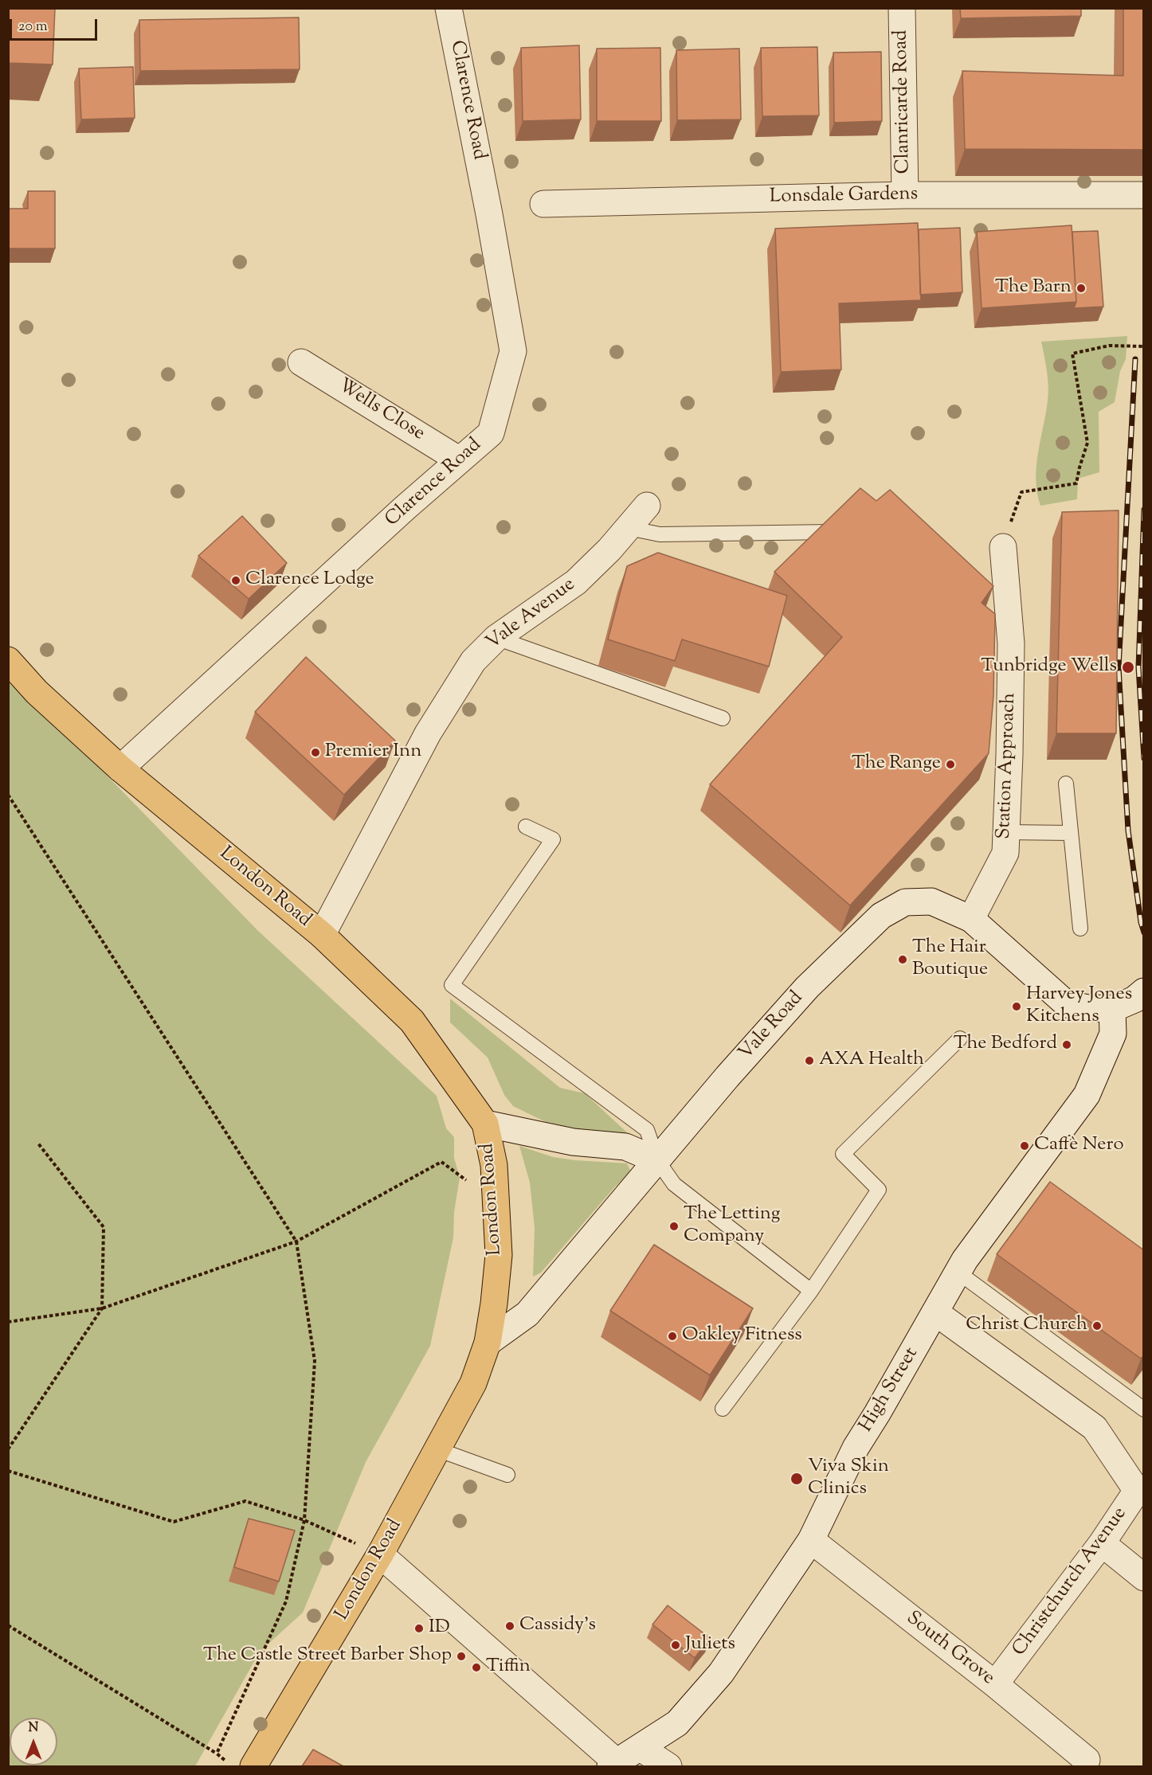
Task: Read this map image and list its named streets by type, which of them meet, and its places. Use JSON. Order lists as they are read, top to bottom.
{
  "streets": {
    "highway": ["London Road"],
    "street": [
      "Clarence Road",
      "Clanricarde Road",
      "Lonsdale Gardens",
      "Wells Close",
      "Vale Avenue",
      "Station Approach",
      "Vale Road",
      "High Street",
      "Christchurch Avenue",
      "South Grove"
    ]
  },
  "crossings": [
    ["Clarence Road", "Wells Close"],
    ["Clarence Road", "London Road"],
    ["Clanricarde Road", "Lonsdale Gardens"],
    ["Vale Avenue", "London Road"],
    ["Station Approach", "Vale Road"],
    ["London Road", "Vale Road"],
    ["Vale Road", "High Street"],
    ["High Street", "Christchurch Avenue"],
    ["High Street", "South Grove"],
    ["Christchurch Avenue", "South Grove"]
  ],
  "places": [
    "The Barn",
    "Clarence Lodge",
    "Tunbridge Wells",
    "Premier Inn",
    "The Range",
    "The Hair Boutique",
    "Harvey Jones Kitchens",
    "The Bedford",
    "AXA Health",
    "Caffè Nero",
    "The Letting Company",
    "Christ Church",
    "Oakley Fitness",
    "Viva Skin Clinics",
    "Cassidy's",
    "ID",
    "Juliets",
    "The Castle Street Barber Shop",
    "Tiffin"
  ],
  "scale_bar": "20 m",
  "north": "top"
}
